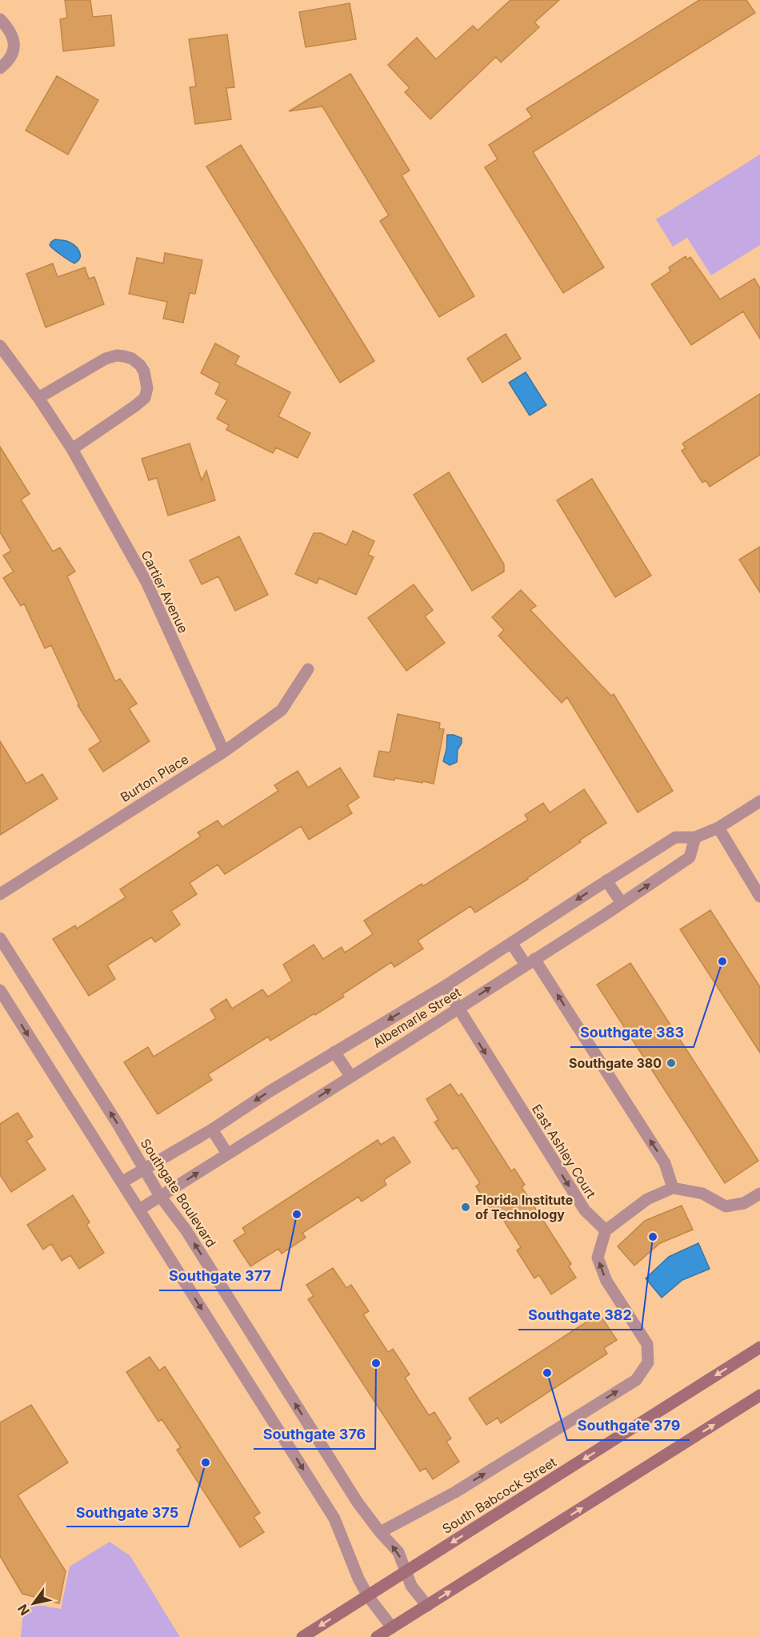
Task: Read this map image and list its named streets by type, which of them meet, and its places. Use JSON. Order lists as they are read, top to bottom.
{
  "streets": {
    "main road": ["South Babcock Street"],
    "street": [
      "Cartier Avenue",
      "Burton Place",
      "Albemarle Street",
      "East Ashley Court",
      "Southgate Boulevard"
    ]
  },
  "crossings": [
    ["Cartier Avenue", "Burton Place"],
    ["Albemarle Street", "East Ashley Court"],
    ["Albemarle Street", "Southgate Boulevard"],
    ["Southgate Boulevard", "South Babcock Street"]
  ],
  "places": [
    "Southgate 383",
    "Southgate 380",
    "Florida Institute of Technology",
    "Southgate 377",
    "Southgate 382",
    "Southgate 376",
    "Southgate 379",
    "Southgate 375"
  ],
  "north": "bottom left"
}
